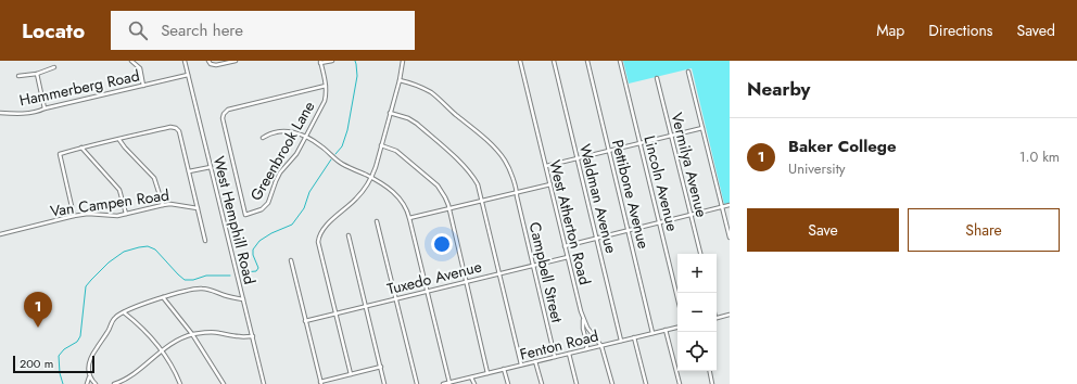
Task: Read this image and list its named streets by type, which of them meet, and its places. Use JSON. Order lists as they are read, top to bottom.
{
  "streets": {
    "street": [
      "Hammerberg Road",
      "Greenbrook Lane",
      "Vermilya Avenue",
      "Lincoln Avenue",
      "Pettibone Avenue",
      "Waldman Avenue",
      "Van Campen Road",
      "West Hemphill Road",
      "West Atherton Road",
      "Campbell Street",
      "Tuxedo Avenue",
      "Fenton Road"
    ]
  },
  "crossings": [
    ["Hammerberg Road", "West Hemphill Road"],
    ["Pettibone Avenue", "Fenton Road"],
    ["Waldman Avenue", "Fenton Road"],
    ["West Atherton Road", "Tuxedo Avenue"],
    ["West Atherton Road", "Fenton Road"],
    ["Campbell Street", "Tuxedo Avenue"],
    ["Campbell Street", "Fenton Road"]
  ],
  "scale_bar": "200 m",
  "page": {
    "header": "Locato",
    "search": "Search here",
    "nav": ["Map", "Directions", "Saved"],
    "heading": "Nearby",
    "list": [
      {
        "mark": "1",
        "name": "Baker College",
        "note": "University",
        "value": "1.0 km"
      }
    ],
    "buttons": ["Save", "Share"],
    "map_buttons": ["+", "−"],
    "pins": "1",
    "scale": "200 m"
  }
}
